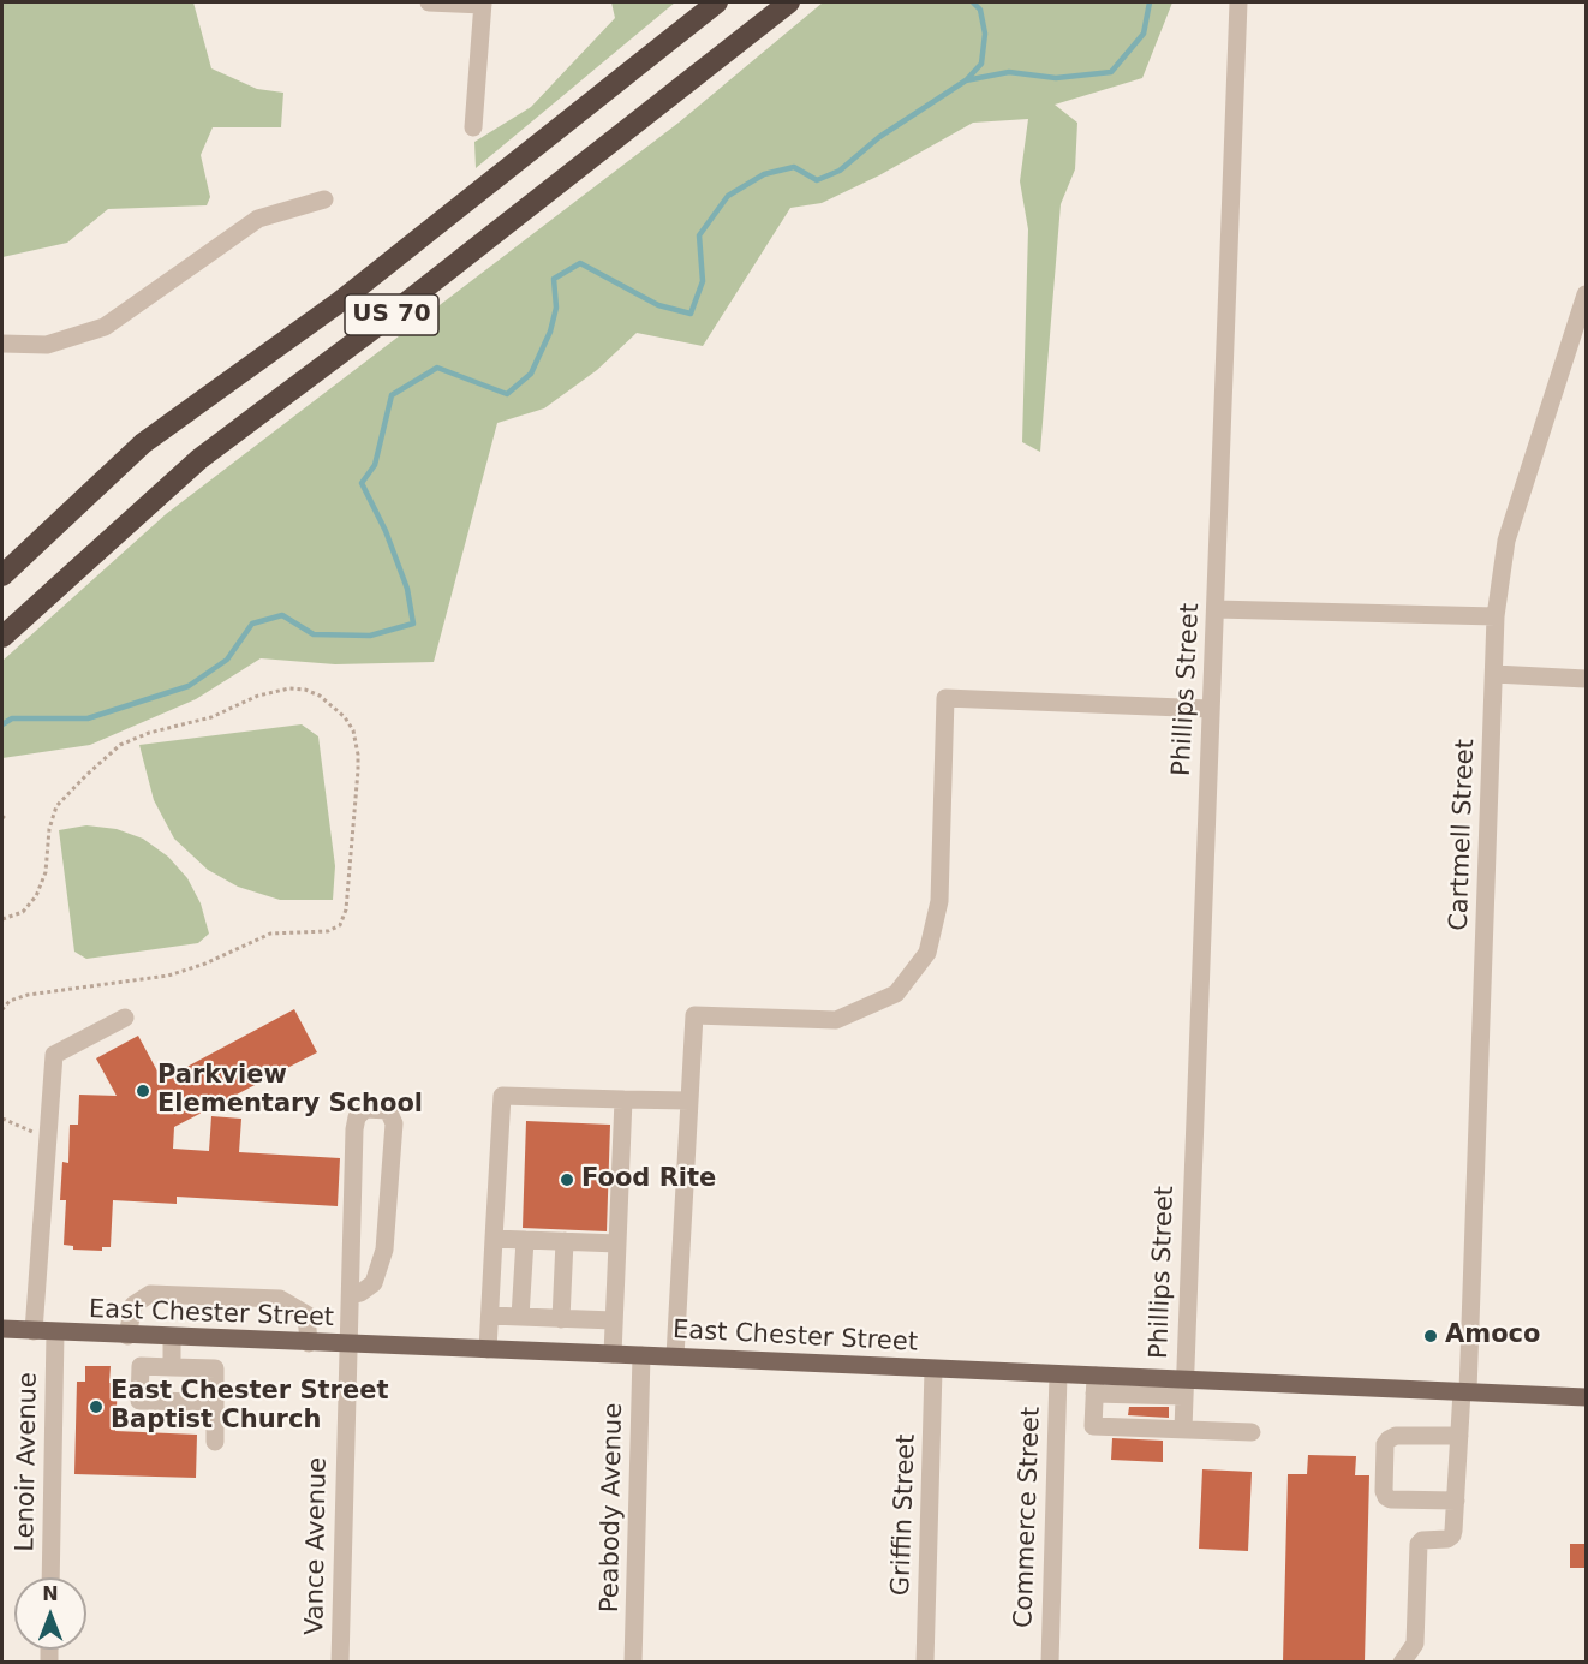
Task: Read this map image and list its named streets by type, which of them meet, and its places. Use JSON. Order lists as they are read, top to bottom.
{
  "streets": {
    "highway": ["US 70"],
    "main road": ["East Chester Street"],
    "street": [
      "Phillips Street",
      "Cartmell Street",
      "Lenoir Avenue",
      "Peabody Avenue",
      "Griffin Street",
      "Commerce Street",
      "Vance Avenue"
    ]
  },
  "crossings": [
    ["Phillips Street", "East Chester Street"],
    ["Cartmell Street", "East Chester Street"],
    ["East Chester Street", "Lenoir Avenue"],
    ["East Chester Street", "Peabody Avenue"],
    ["East Chester Street", "Griffin Street"],
    ["East Chester Street", "Commerce Street"],
    ["East Chester Street", "Vance Avenue"]
  ],
  "places": [
    "Parkview Elementary School",
    "Food Rite",
    "Amoco",
    "East Chester Street Baptist Church"
  ],
  "north": "top"
}
